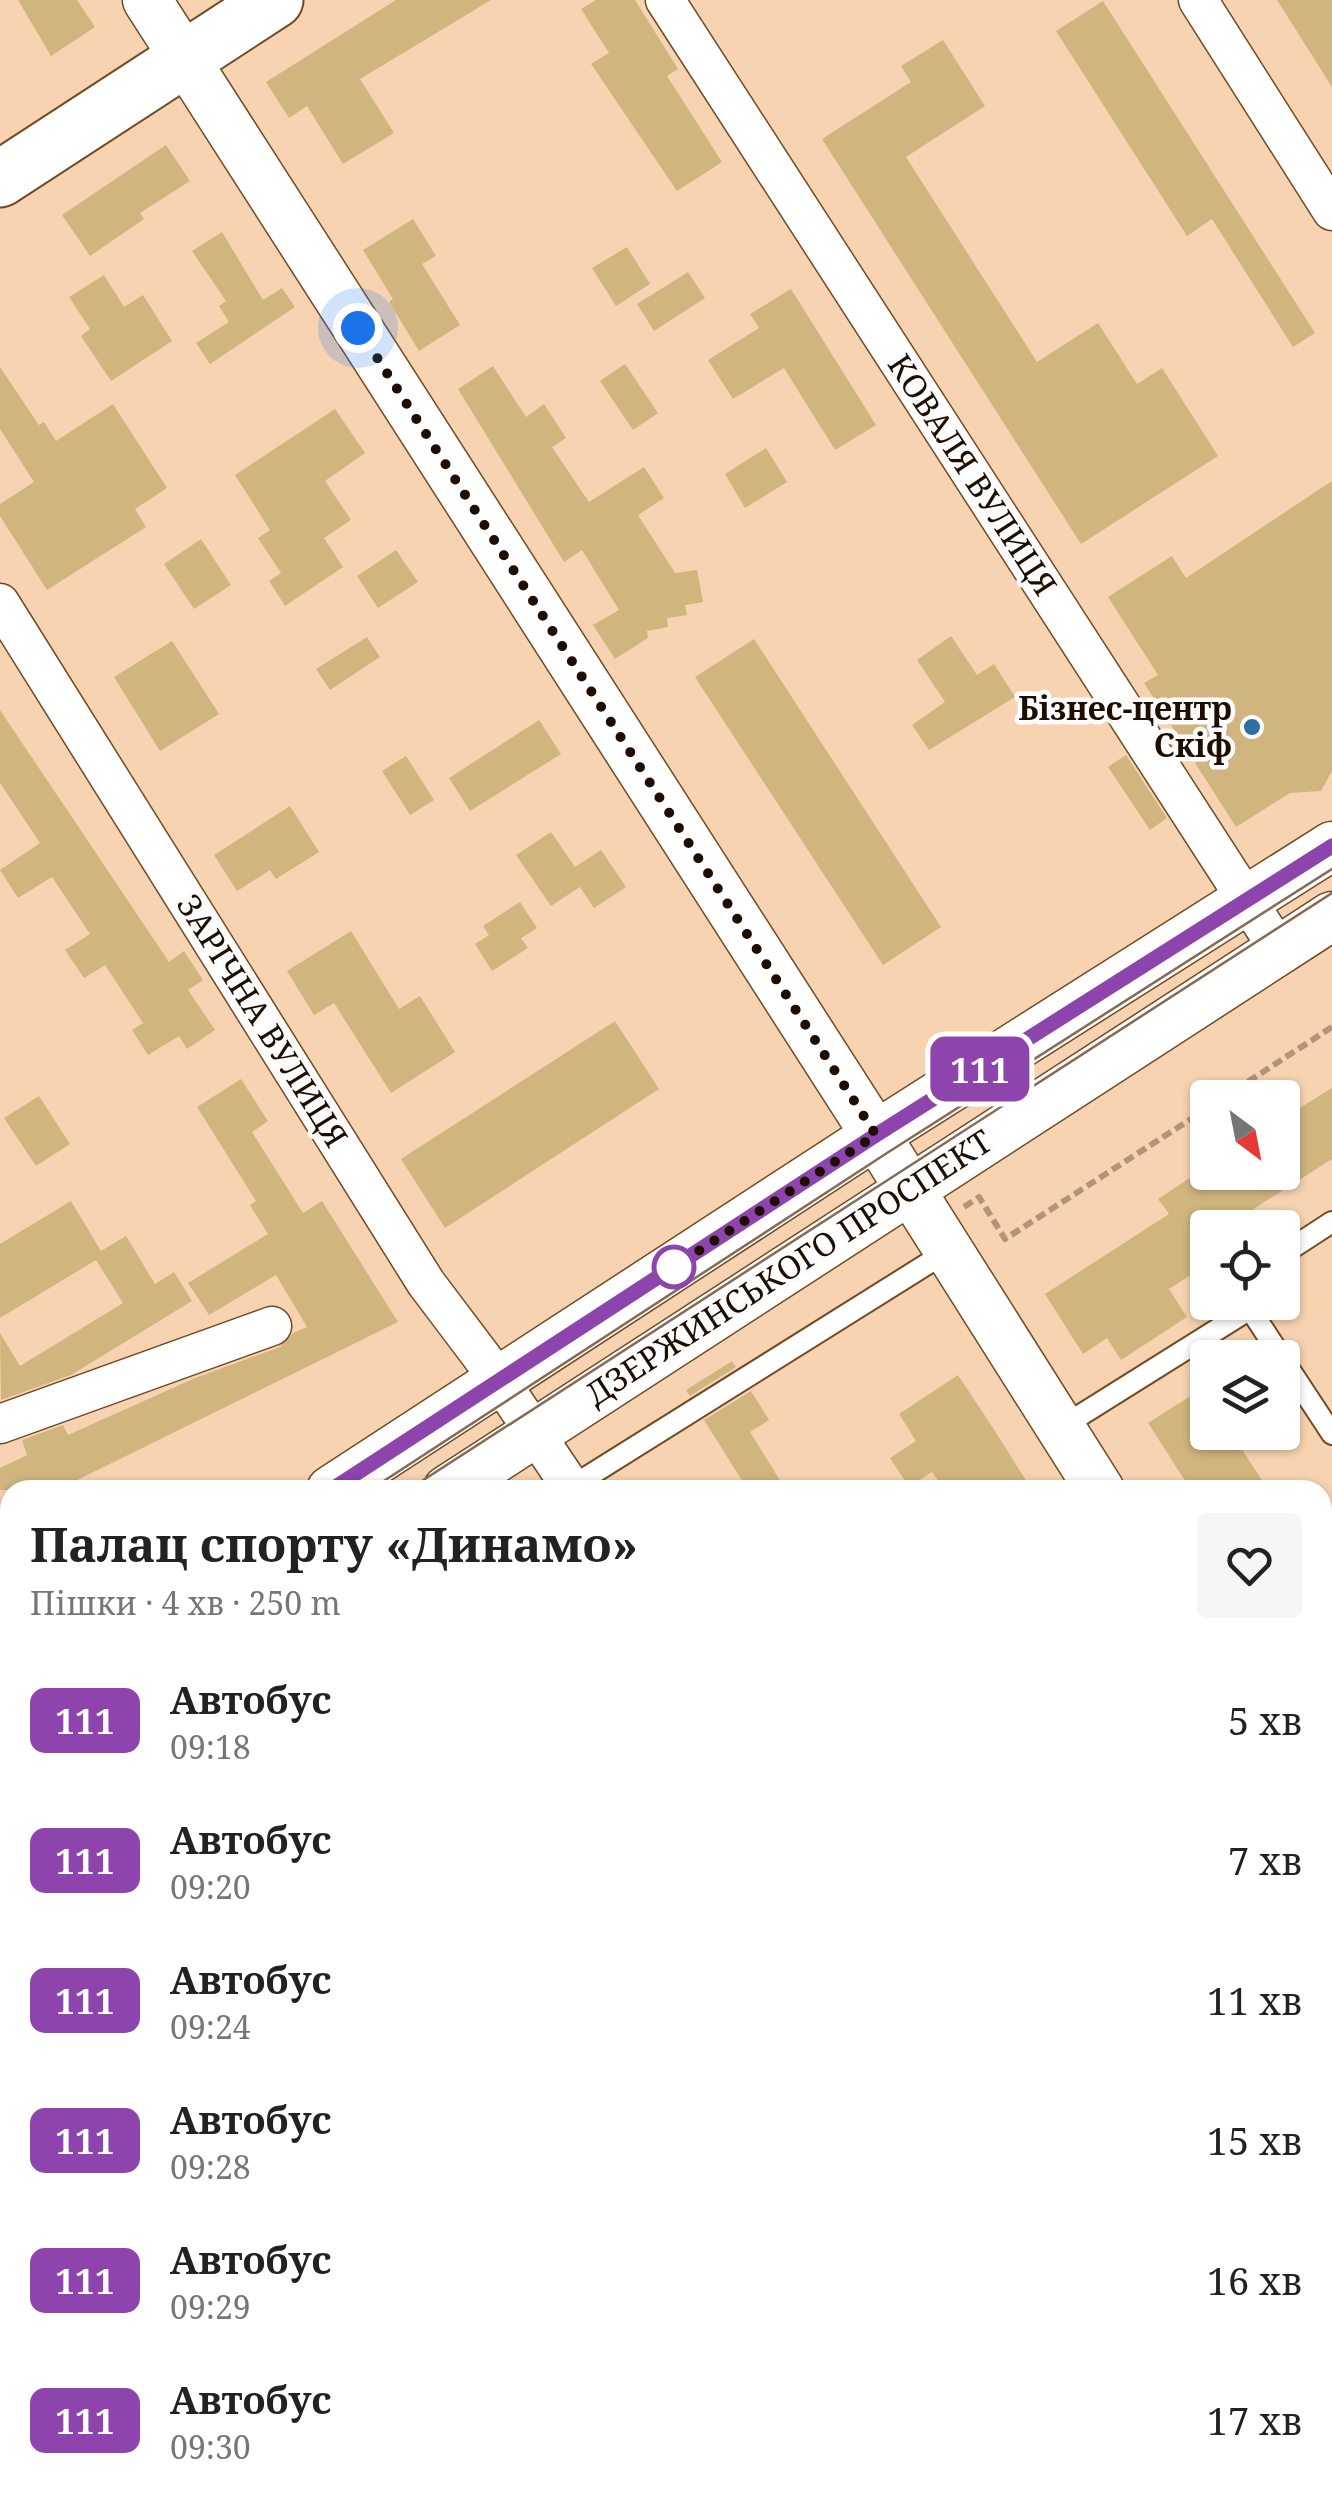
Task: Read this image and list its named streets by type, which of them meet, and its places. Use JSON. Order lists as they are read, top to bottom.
{
  "streets": {
    "street": ["КОВАЛЯ ВУЛИЦЯ", "ЗАРІЧНА ВУЛИЦЯ", "ДЗЕРЖИНСЬКОГО ПРОСПЕКТ"]
  },
  "crossings": [
    ["КОВАЛЯ ВУЛИЦЯ", "ДЗЕРЖИНСЬКОГО ПРОСПЕКТ"],
    ["ЗАРІЧНА ВУЛИЦЯ", "ДЗЕРЖИНСЬКОГО ПРОСПЕКТ"]
  ],
  "places": ["Бізнес-центр Скіф"],
  "lines": ["bus line 111"],
  "north": "bottom right",
  "page": {
    "on_map": "111",
    "heading": ["Палац спорту «Динамо»", "Пішки · 4 хв · 250 m"],
    "list": [
      {
        "mark": "111",
        "name": "Автобус",
        "note": "09:18",
        "value": "5 хв"
      },
      {
        "mark": "111",
        "name": "Автобус",
        "note": "09:20",
        "value": "7 хв"
      },
      {
        "mark": "111",
        "name": "Автобус",
        "note": "09:24",
        "value": "11 хв"
      },
      {
        "mark": "111",
        "name": "Автобус",
        "note": "09:28",
        "value": "15 хв"
      },
      {
        "mark": "111",
        "name": "Автобус",
        "note": "09:29",
        "value": "16 хв"
      },
      {
        "mark": "111",
        "name": "Автобус",
        "note": "09:30",
        "value": "17 хв"
      }
    ]
  }
}
